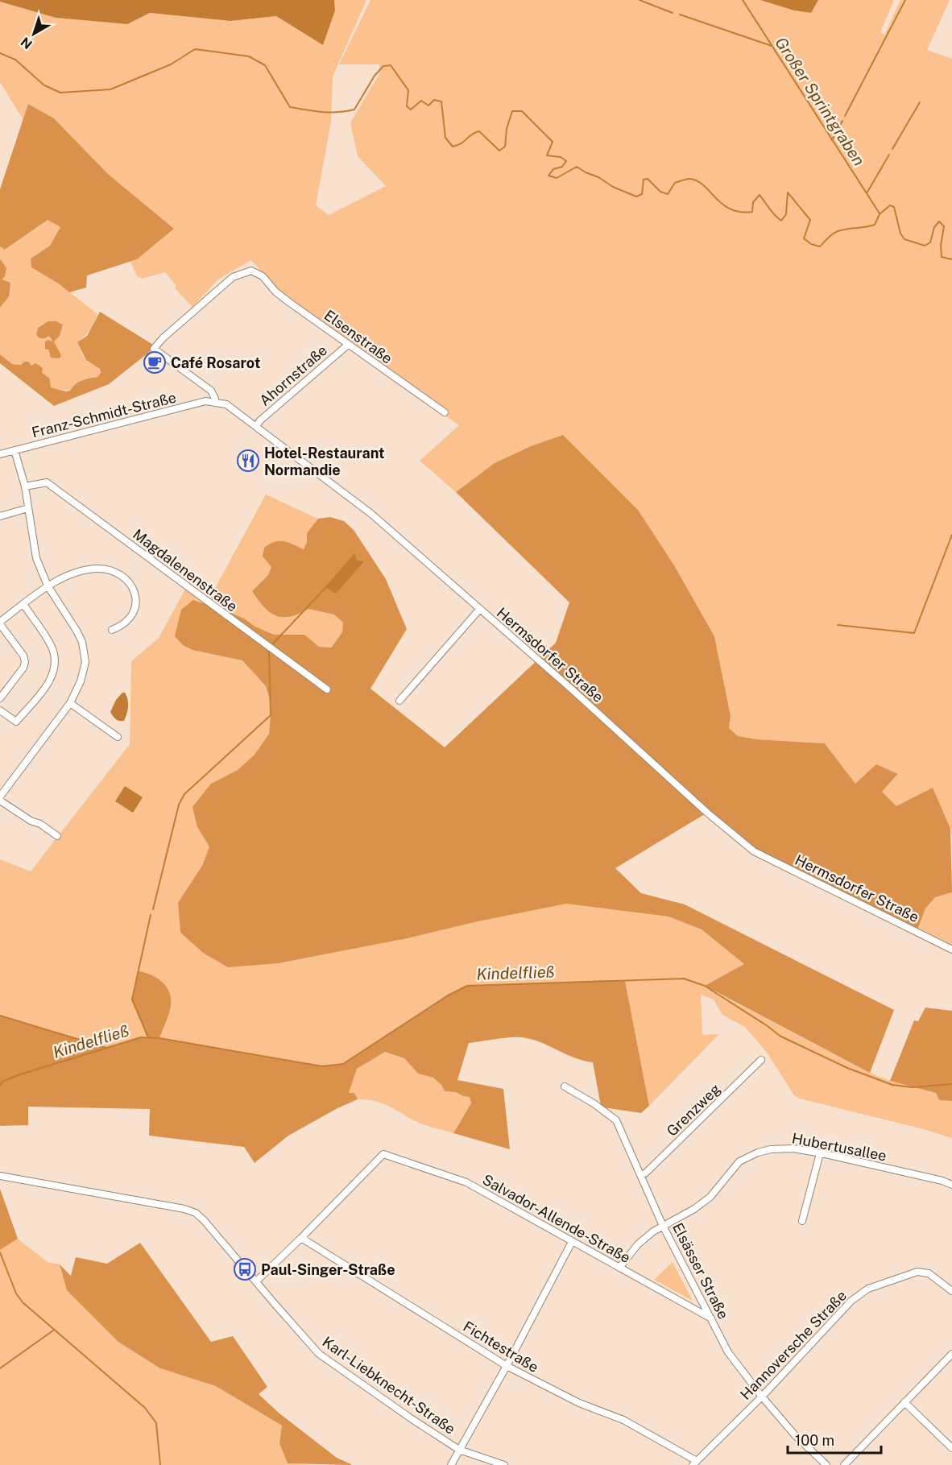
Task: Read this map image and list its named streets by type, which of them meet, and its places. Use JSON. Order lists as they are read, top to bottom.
{
  "streets": {
    "street": [
      "Elsenstraße",
      "Ahornstraße",
      "Franz-Schmidt-Straße",
      "Magdalenenstraße",
      "Hermsdorfer Straße",
      "Grenzweg",
      "Hubertusallee",
      "Salvador-Allende-Straße",
      "Elsässer Straße",
      "Hannoversche Straße",
      "Fichtestraße",
      "Karl-Liebknecht-Straße"
    ]
  },
  "crossings": [
    ["Elsenstraße", "Ahornstraße"],
    ["Elsenstraße", "Hermsdorfer Straße"],
    ["Ahornstraße", "Hermsdorfer Straße"],
    ["Franz-Schmidt-Straße", "Hermsdorfer Straße"],
    ["Grenzweg", "Elsässer Straße"],
    ["Hubertusallee", "Salvador-Allende-Straße"],
    ["Hubertusallee", "Elsässer Straße"],
    ["Salvador-Allende-Straße", "Elsässer Straße"],
    ["Salvador-Allende-Straße", "Fichtestraße"],
    ["Elsässer Straße", "Hannoversche Straße"],
    ["Hannoversche Straße", "Fichtestraße"]
  ],
  "water": ["Großer Sprintgraben", "Kindelfließ"],
  "places": {
    "cafe": ["Café Rosarot"],
    "restaurant": ["Hotel-Restaurant Normandie"],
    "bus stop": ["Paul-Singer-Straße"]
  },
  "scale_bar": "100 m",
  "north": "bottom left"
}
